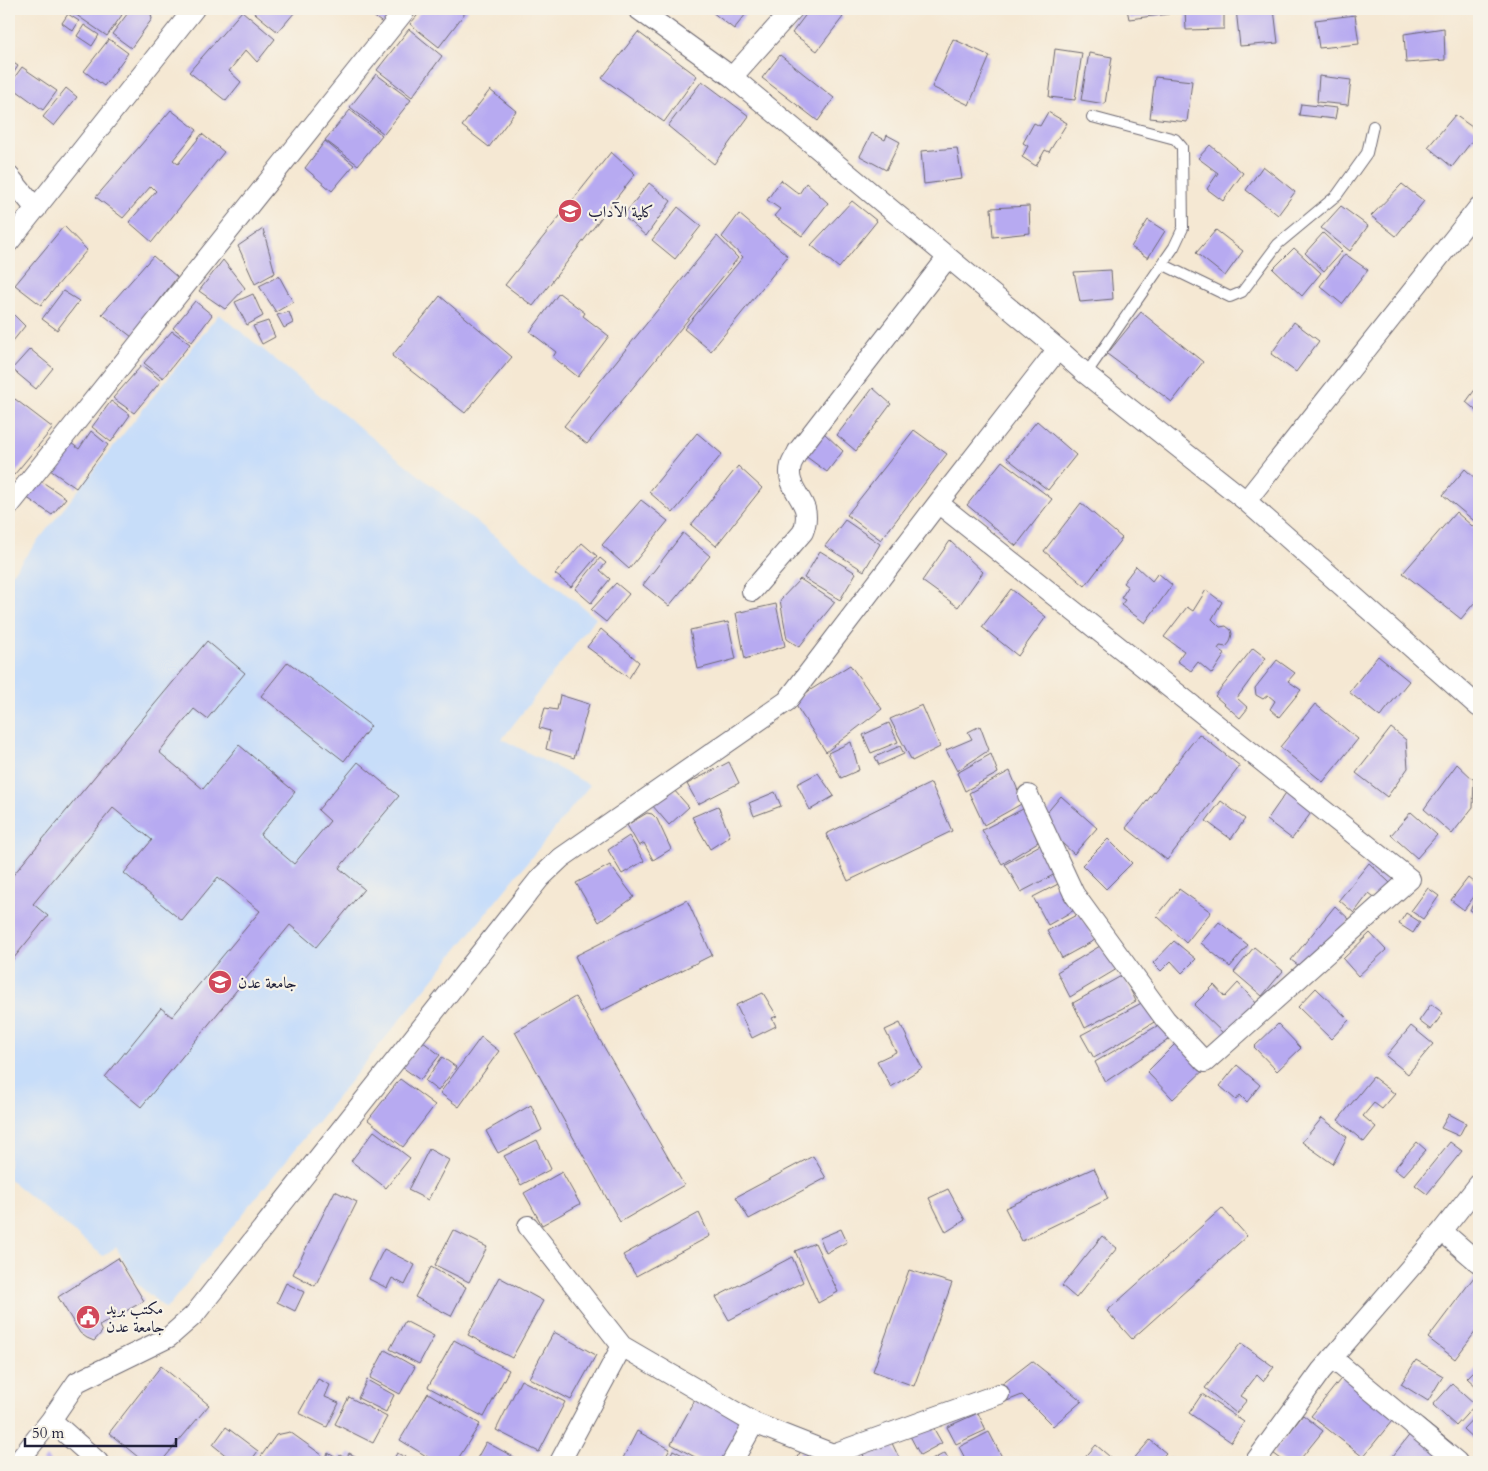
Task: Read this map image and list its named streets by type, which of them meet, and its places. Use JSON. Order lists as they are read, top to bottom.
{
  "places": {
    "school or university": ["كلية الآداب", "جامعة عدن"],
    "public building": ["مكتب بريد جامعة عدن"]
  },
  "scale_bar": "50 m"
}
